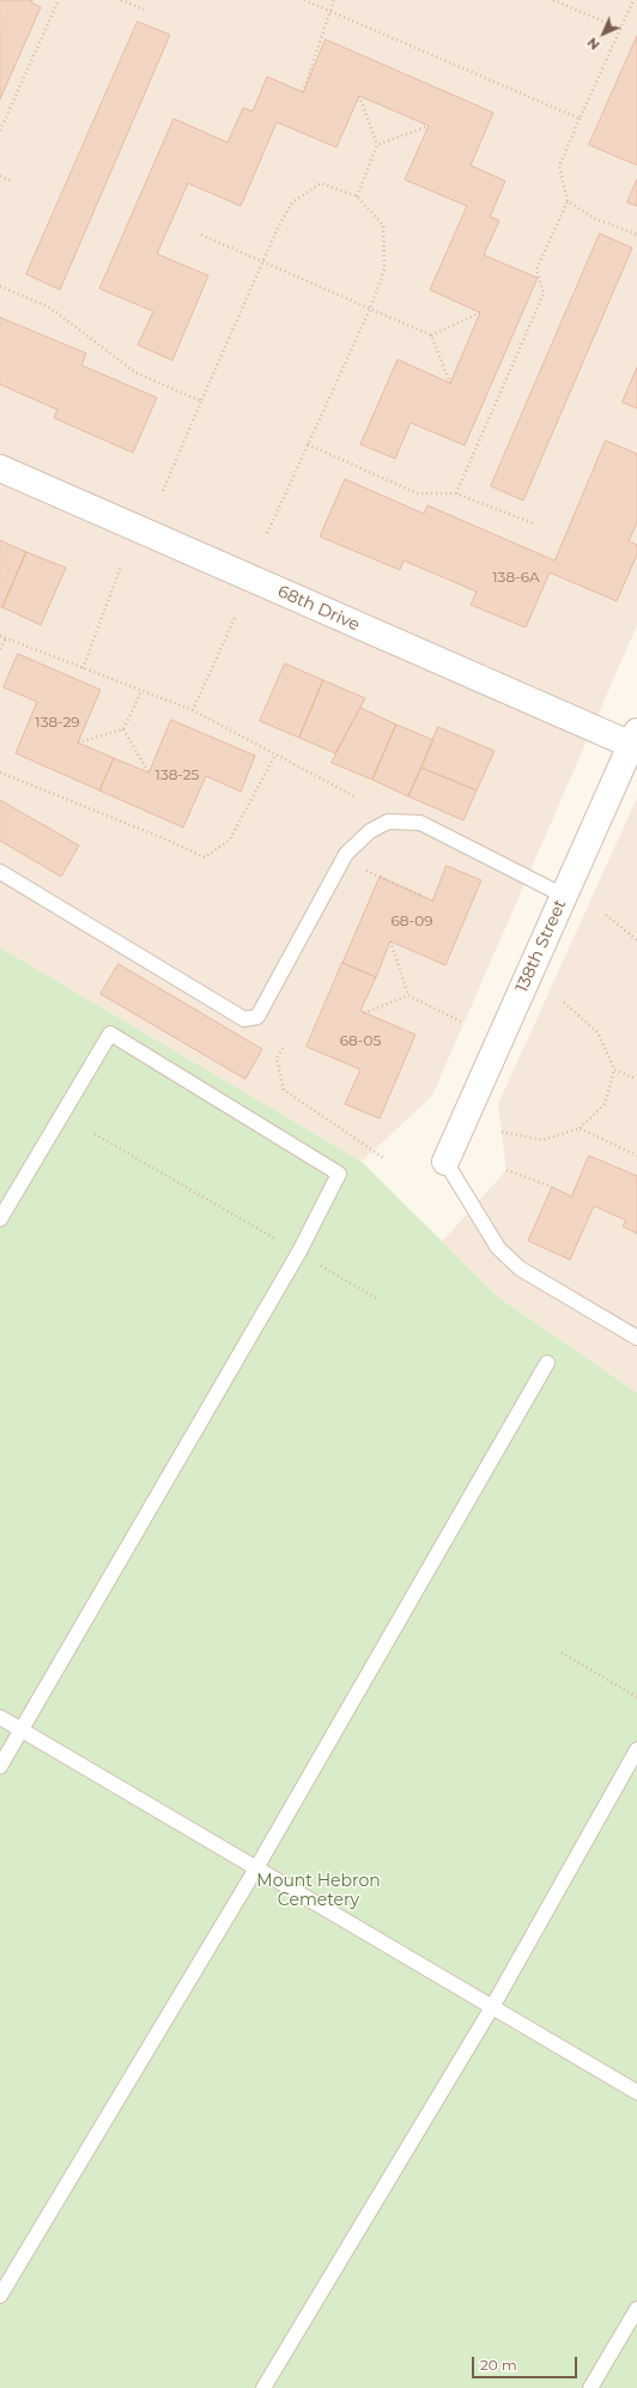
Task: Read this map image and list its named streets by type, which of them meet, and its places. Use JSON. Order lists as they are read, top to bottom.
{
  "streets": {
    "street": ["68th Drive", "138th Street"]
  },
  "crossings": [
    ["68th Drive", "138th Street"]
  ],
  "parks": ["Mount Hebron Cemetery"],
  "house_numbers": [
    "138-6A",
    "138-29",
    "138-25",
    "68-09",
    "68-05"
  ],
  "scale_bar": "20 m",
  "north": "bottom left"
}
